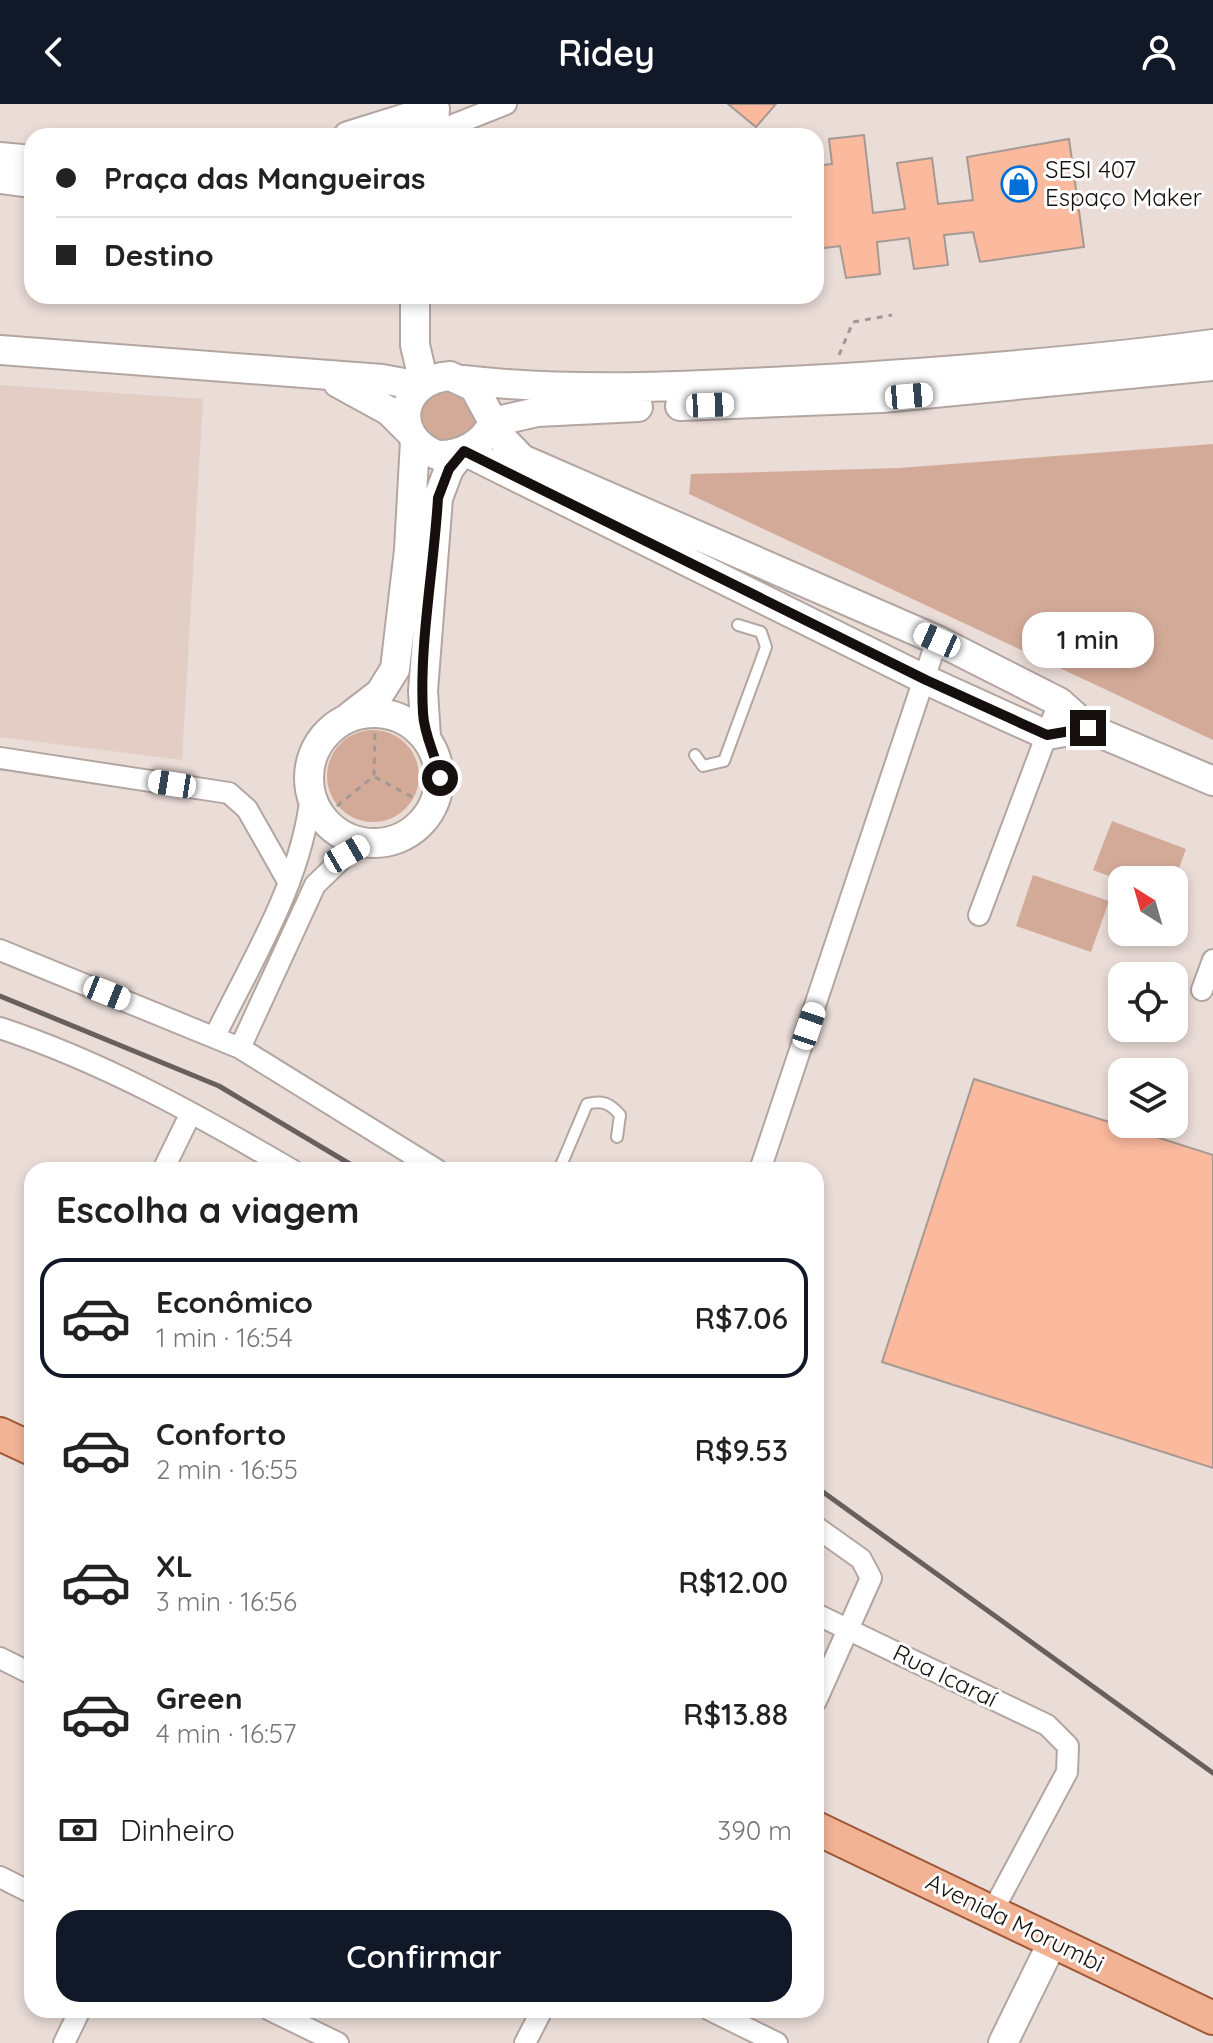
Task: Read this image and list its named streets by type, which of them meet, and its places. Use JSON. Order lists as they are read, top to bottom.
{
  "streets": {
    "main road": ["Avenida Morumbi"],
    "street": ["Rua Icaraí"]
  },
  "crossings": [
    ["Rua Icaraí", "Avenida Morumbi"]
  ],
  "places": {
    "shop": ["SESI 407 Espaço Maker"]
  },
  "north": "top left",
  "page": {
    "header": "Ridey",
    "banner": ["Praça das Mangueiras", "Destino"],
    "bubble": "1 min",
    "heading": "Escolha a viagem",
    "list": [
      {
        "name": "Econômico",
        "note": "1 min · 16:54",
        "value": "R$7.06"
      },
      {
        "name": "Conforto",
        "note": "2 min · 16:55",
        "value": "R$9.53"
      },
      {
        "name": "XL",
        "note": "3 min · 16:56",
        "value": "R$12.00"
      },
      {
        "name": "Green",
        "note": "4 min · 16:57",
        "value": "R$13.88"
      }
    ],
    "pay": ["Dinheiro", "390 m"],
    "buttons": "Confirmar"
  }
}
